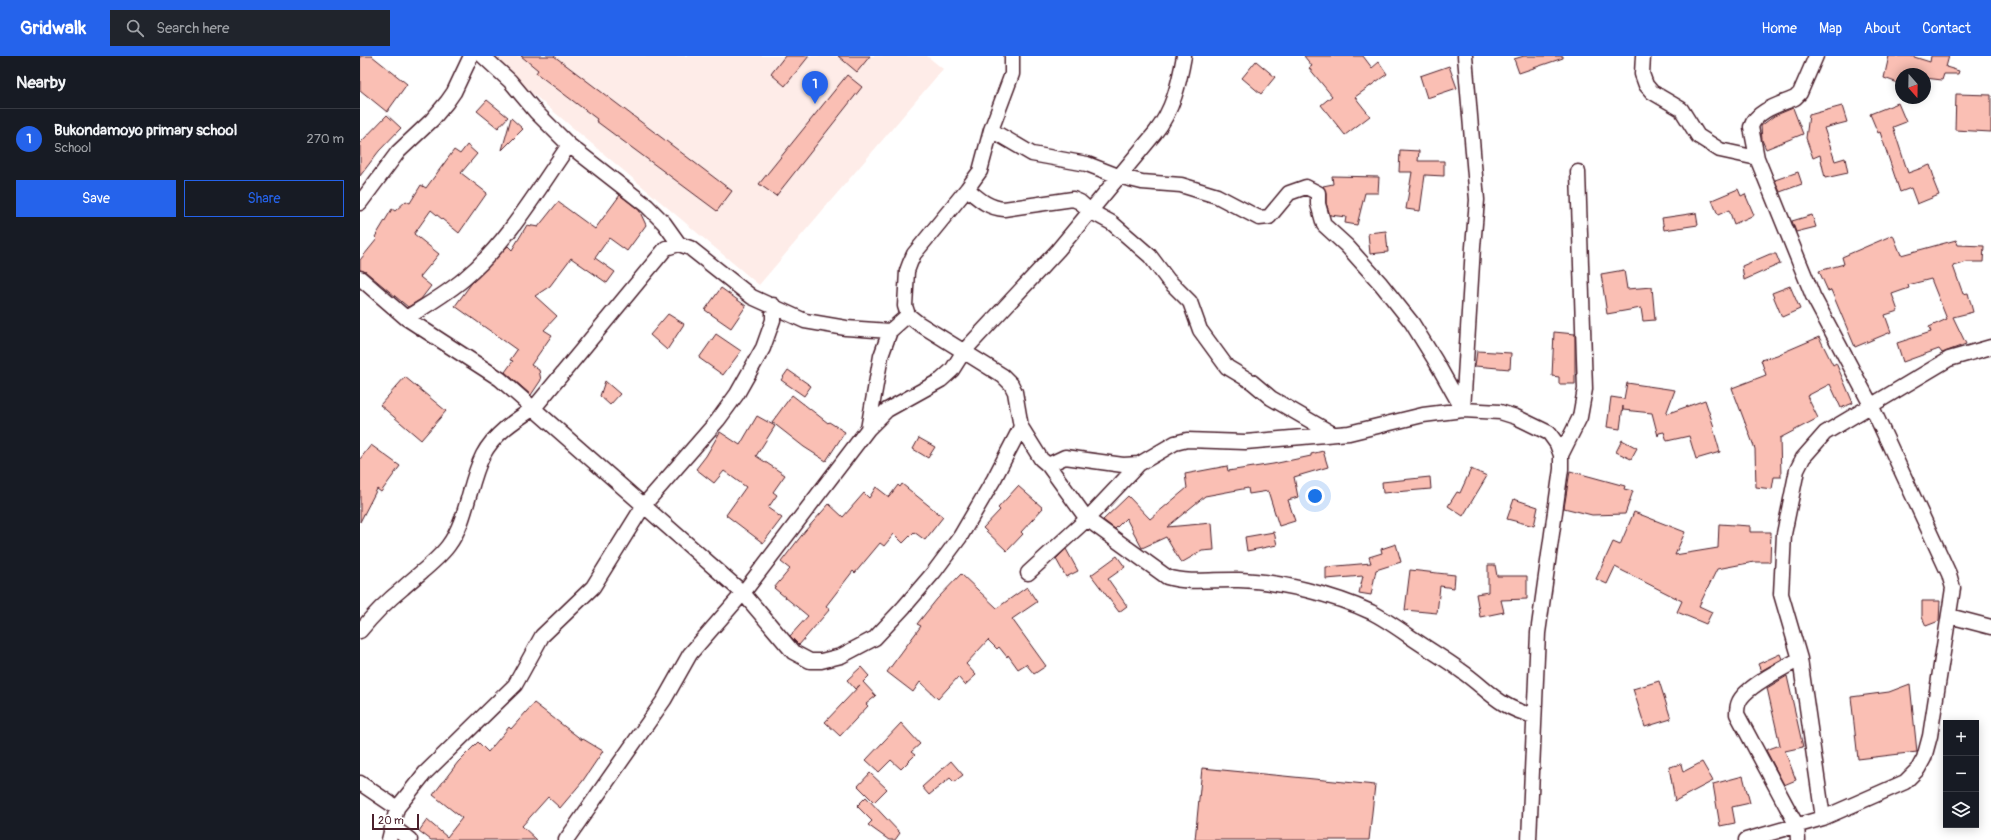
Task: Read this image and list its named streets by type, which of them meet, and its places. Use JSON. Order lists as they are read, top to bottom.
{
  "scale_bar": "20 m",
  "north": "bottom",
  "page": {
    "header": "Gridwalk",
    "search": "Search here",
    "nav": [
      "Home",
      "Map",
      "About",
      "Contact"
    ],
    "heading": "Nearby",
    "pins": "1",
    "list": [
      {
        "mark": "1",
        "name": "Bukondamoyo primary school",
        "note": "School",
        "value": "270 m"
      }
    ],
    "buttons": ["Save", "Share"],
    "map_buttons": ["+", "−"],
    "scale": "20 m"
  }
}
